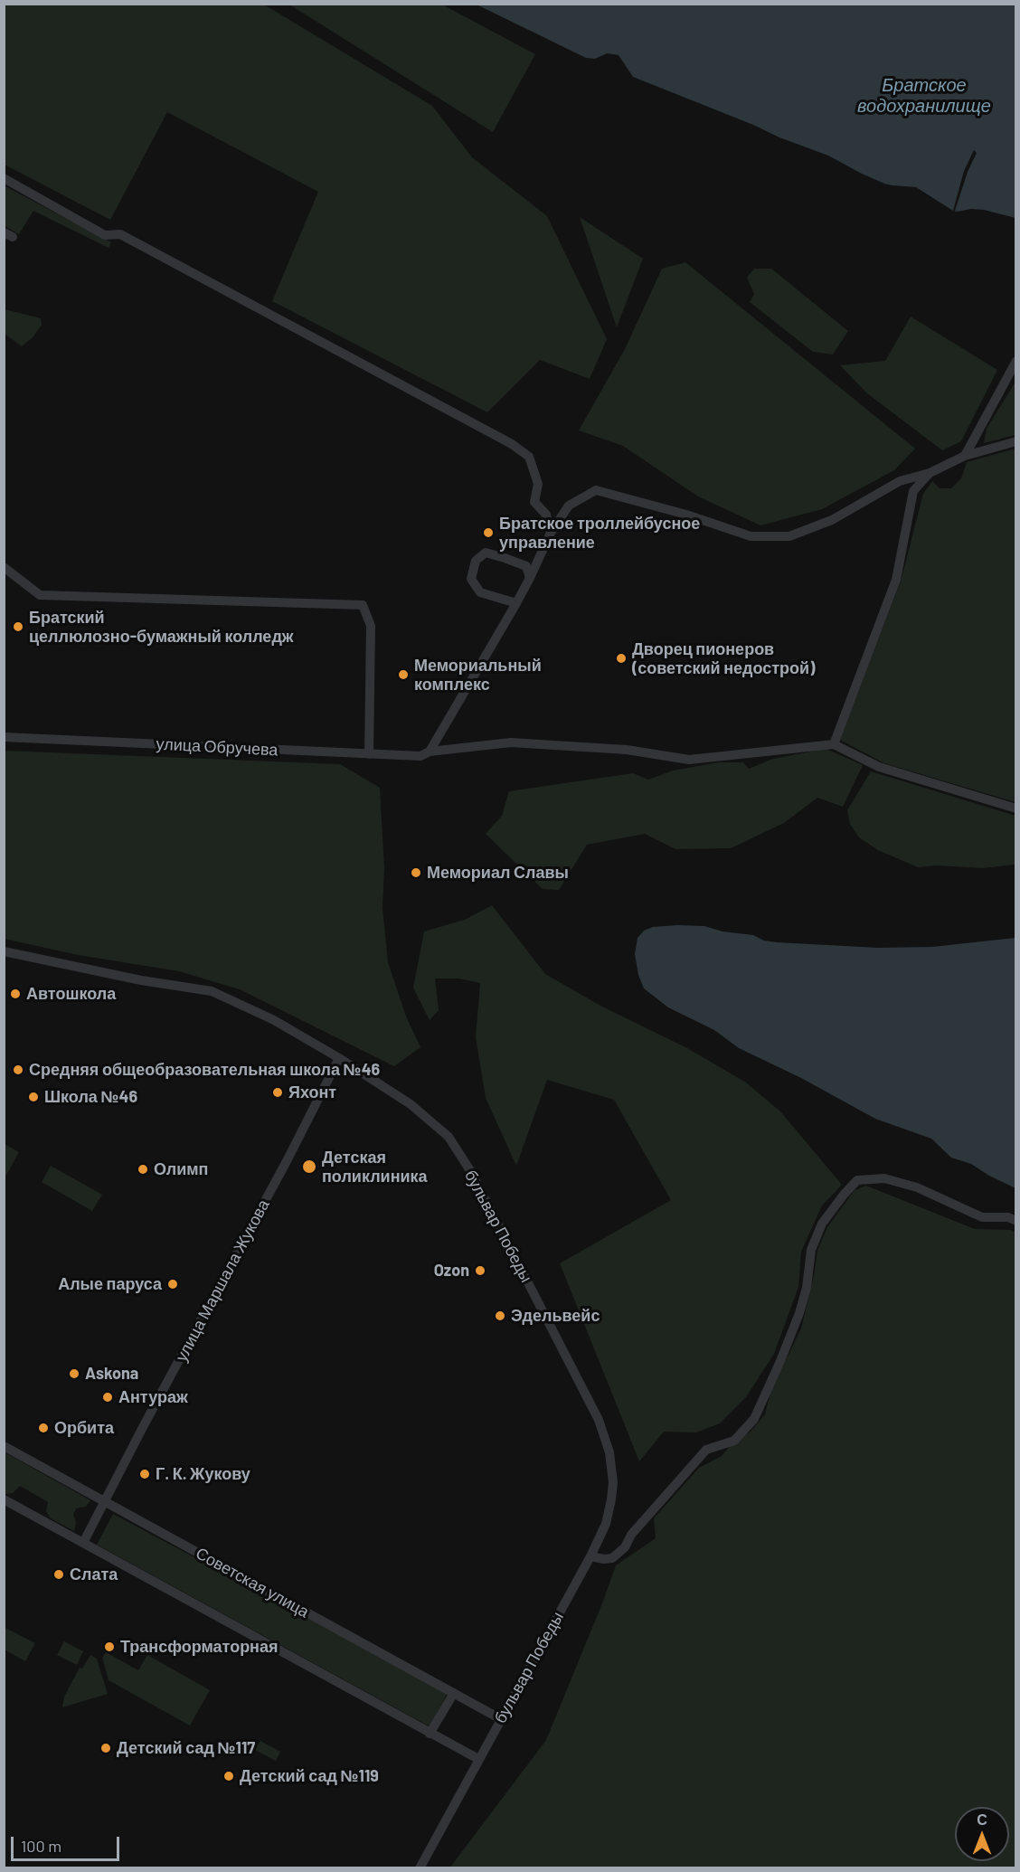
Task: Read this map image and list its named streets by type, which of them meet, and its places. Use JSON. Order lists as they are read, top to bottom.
{
  "streets": {
    "street": [
      "улица Обручева",
      "бульвар Победы",
      "улица Маршала Жукова",
      "Советская улица"
    ]
  },
  "crossings": [
    ["бульвар Победы", "улица Маршала Жукова"],
    ["бульвар Победы", "Советская улица"],
    ["улица Маршала Жукова", "Советская улица"]
  ],
  "water": ["Братское водохранилище"],
  "places": [
    "Братское троллейбусное управление",
    "Братский целлюлозно-бумажный колледж",
    "Дворец пионеров (советский недострой)",
    "Мемориальный комплекс",
    "Мемориал Славы",
    "Автошкола",
    "Средняя общеобразовательная школа №46",
    "Яхонт",
    "Школа №46",
    "Детская поликлиника",
    "Олимп",
    "Ozon",
    "Алые паруса",
    "Эдельвейс",
    "Askona",
    "Антураж",
    "Орбита",
    "Г. К. Жукову",
    "Слата",
    "Трансформаторная",
    "Детский сад №117",
    "Детский сад №119"
  ],
  "scale_bar": "100 m",
  "north": "top"
}
